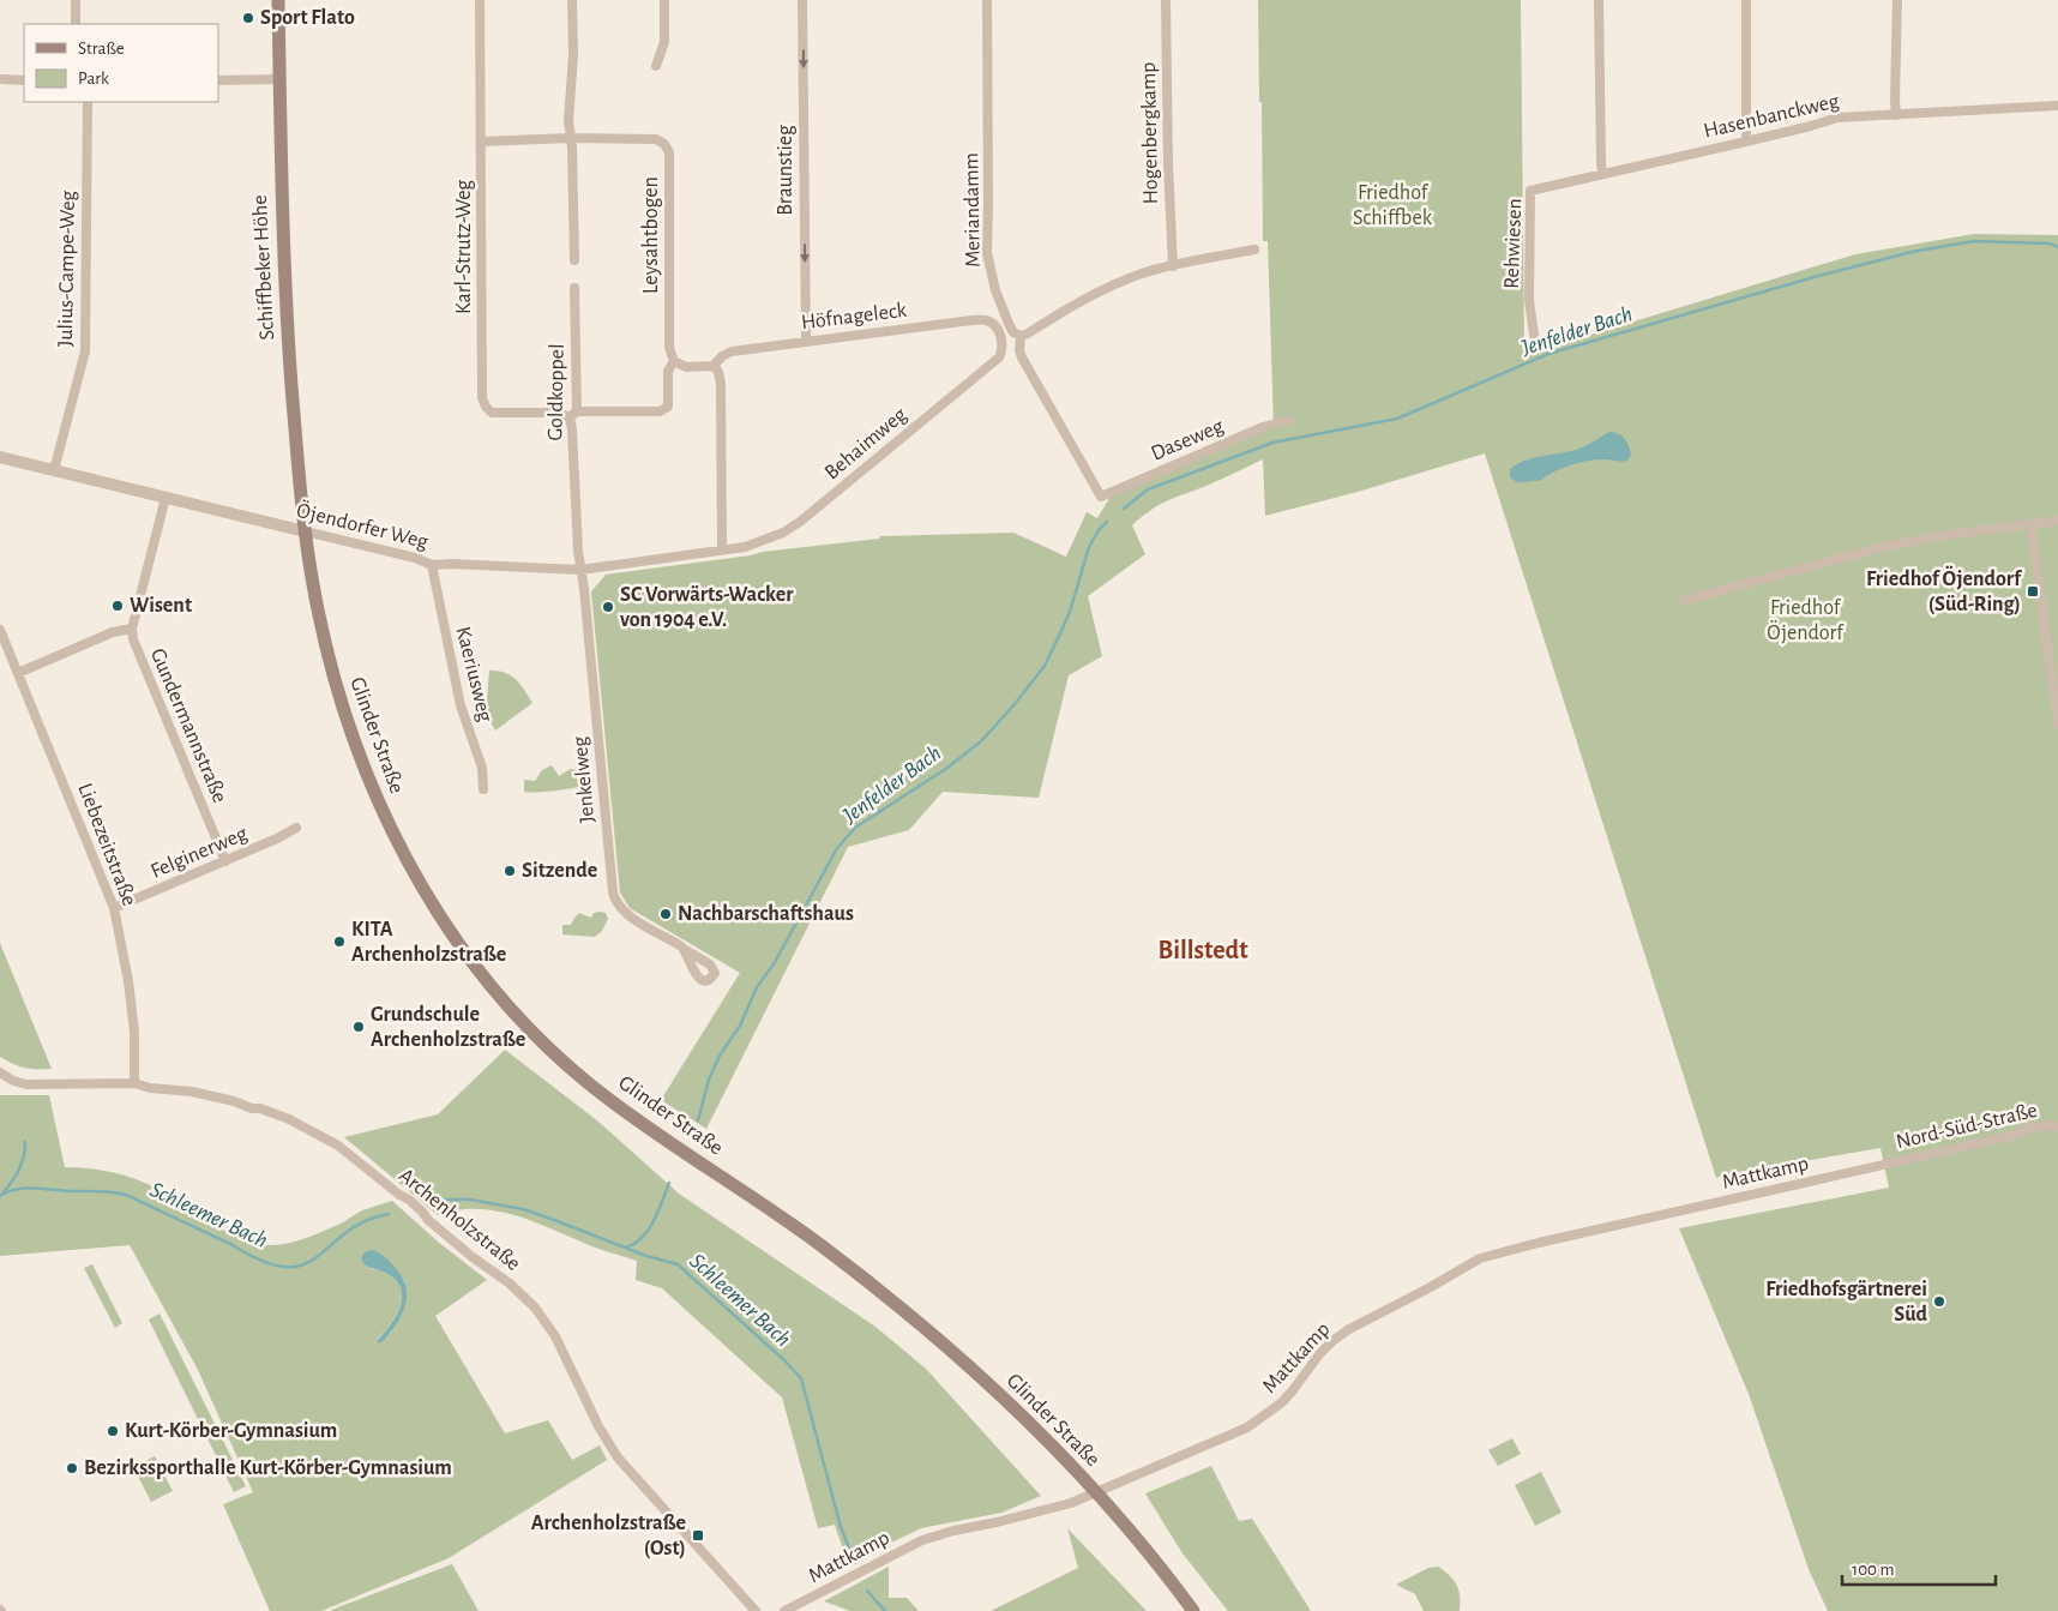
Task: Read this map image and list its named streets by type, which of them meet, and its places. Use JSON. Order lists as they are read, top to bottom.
{
  "streets": {
    "main road": ["Schiffbeker Höhe", "Glinder Straße"],
    "street": [
      "Hasenbanckweg",
      "Hogenbergkamp",
      "Braunstieg",
      "Meriandamm",
      "Leysahtbogen",
      "Rehwiesen",
      "Karl-Strutz-Weg",
      "Julius-Campe-Weg",
      "Höfnageleck",
      "Goldkoppel",
      "Daseweg",
      "Behaimweg",
      "Öjendorfer Weg",
      "Kaeriusweg",
      "Gundermannstraße",
      "Jenkelweg",
      "Liebezeitstraße",
      "Felginerweg",
      "Nord-Süd-Straße",
      "Mattkamp",
      "Archenholzstraße"
    ]
  },
  "crossings": [
    ["Hasenbanckweg", "Rehwiesen"],
    ["Braunstieg", "Höfnageleck"],
    ["Meriandamm", "Daseweg"],
    ["Leysahtbogen", "Karl-Strutz-Weg"],
    ["Leysahtbogen", "Goldkoppel"],
    ["Karl-Strutz-Weg", "Goldkoppel"],
    ["Schiffbeker Höhe", "Öjendorfer Weg"],
    ["Schiffbeker Höhe", "Glinder Straße"],
    ["Julius-Campe-Weg", "Öjendorfer Weg"],
    ["Höfnageleck", "Behaimweg"],
    ["Goldkoppel", "Öjendorfer Weg"],
    ["Goldkoppel", "Jenkelweg"],
    ["Behaimweg", "Öjendorfer Weg"],
    ["Öjendorfer Weg", "Kaeriusweg"],
    ["Öjendorfer Weg", "Gundermannstraße"],
    ["Öjendorfer Weg", "Glinder Straße"],
    ["Öjendorfer Weg", "Jenkelweg"],
    ["Gundermannstraße", "Felginerweg"],
    ["Glinder Straße", "Mattkamp"],
    ["Liebezeitstraße", "Felginerweg"],
    ["Liebezeitstraße", "Archenholzstraße"],
    ["Nord-Süd-Straße", "Mattkamp"]
  ],
  "one_way": ["Braunstieg"],
  "districts": ["Billstedt"],
  "water": ["Jenfelder Bach", "Schleemer Bach"],
  "parks": ["Friedhof Schiffbek", "Friedhof Öjendorf"],
  "places": {
    "other": [
      "Sport Flato",
      "Wisent",
      "SC Vorwärts-Wacker von 1904 e.V.",
      "Sitzende",
      "Nachbarschaftshaus",
      "KITA Archenholzstraße",
      "Grundschule Archenholzstraße",
      "Friedhofsgärtnerei Süd",
      "Kurt-Körber-Gymnasium",
      "Bezirkssporthalle Kurt-Körber-Gymnasium"
    ],
    "transit": ["Friedhof Öjendorf (Süd-Ring)", "Archenholzstraße (Ost)"]
  },
  "legend": ["Straße", "Park"],
  "scale_bar": "100 m"
}
